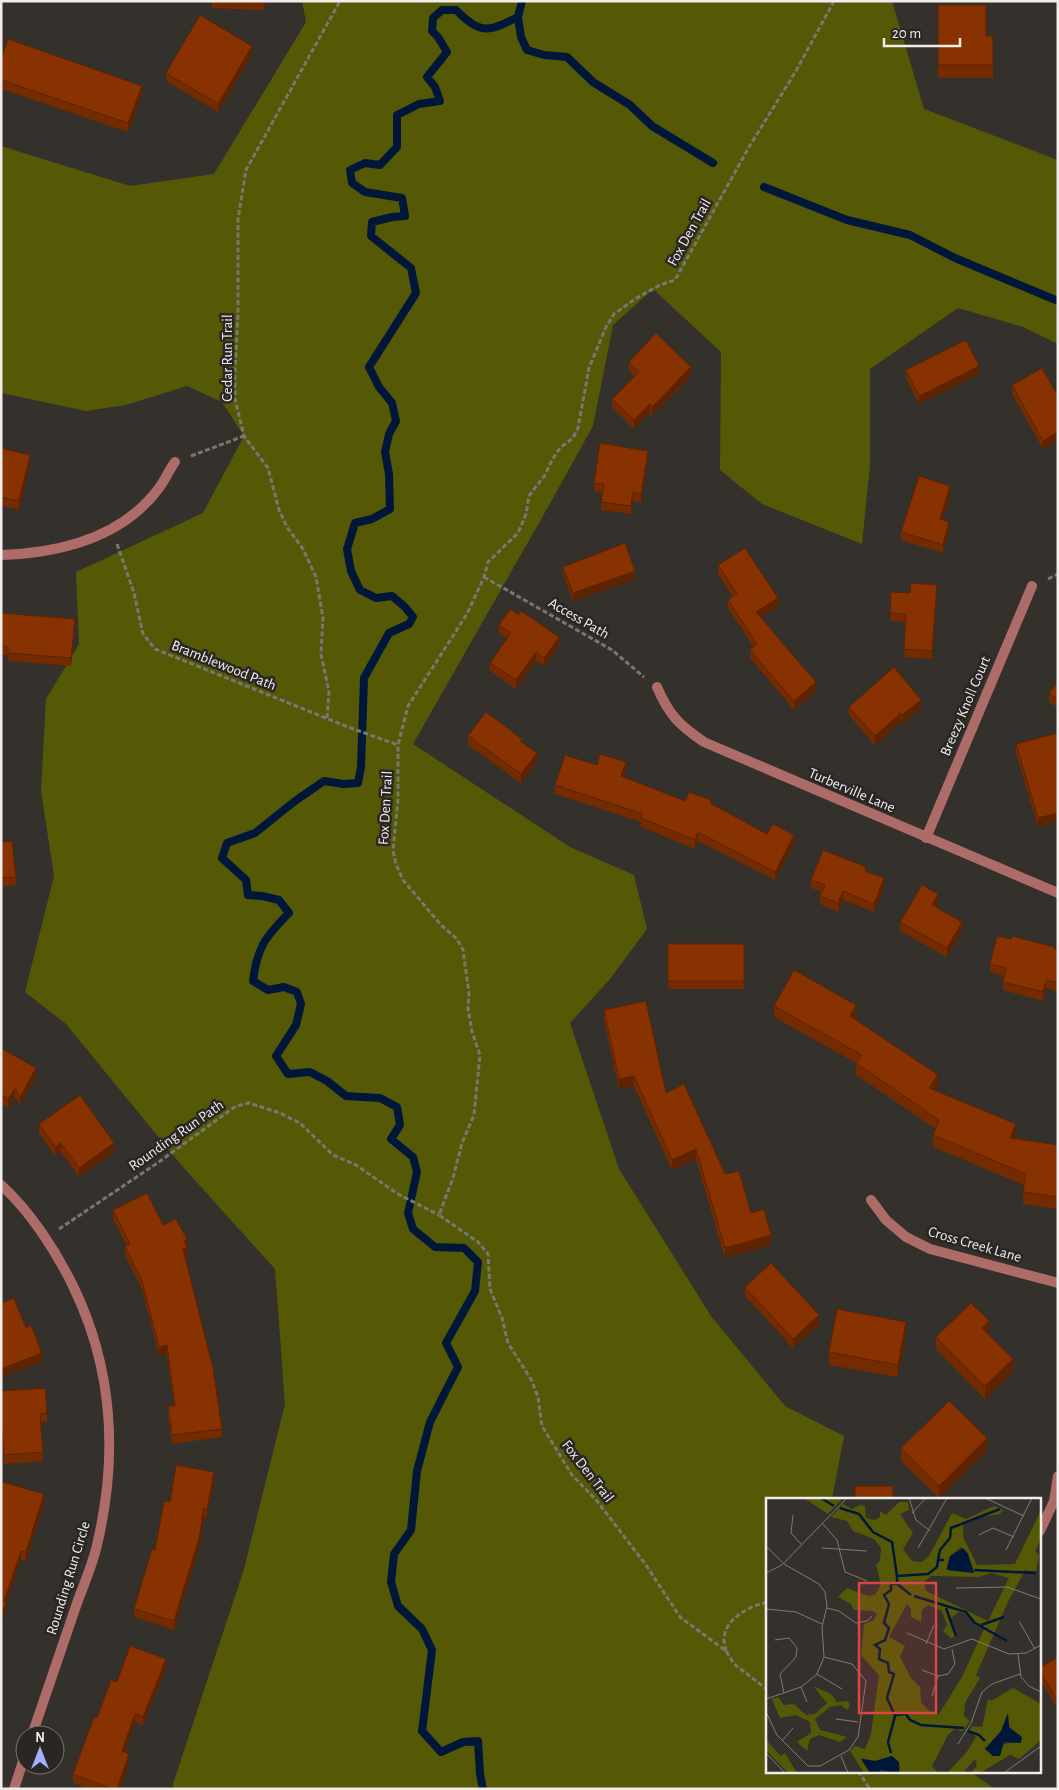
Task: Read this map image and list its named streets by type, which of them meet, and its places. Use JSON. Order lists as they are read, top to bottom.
{
  "streets": {
    "street": [
      "Breezy Knoll Court",
      "Turberville Lane",
      "Cross Creek Lane",
      "Rounding Run Circle"
    ],
    "path": [
      "Fox Den Trail",
      "Cedar Run Trail",
      "Access Path",
      "Bramblewood Path",
      "Rounding Run Path"
    ]
  },
  "crossings": [
    ["Fox Den Trail", "Access Path"],
    ["Fox Den Trail", "Bramblewood Path"],
    ["Fox Den Trail", "Rounding Run Path"],
    ["Cedar Run Trail", "Bramblewood Path"],
    ["Access Path", "Turberville Lane"],
    ["Breezy Knoll Court", "Turberville Lane"],
    ["Rounding Run Path", "Rounding Run Circle"]
  ],
  "scale_bar": "20 m",
  "north": "top"
}
